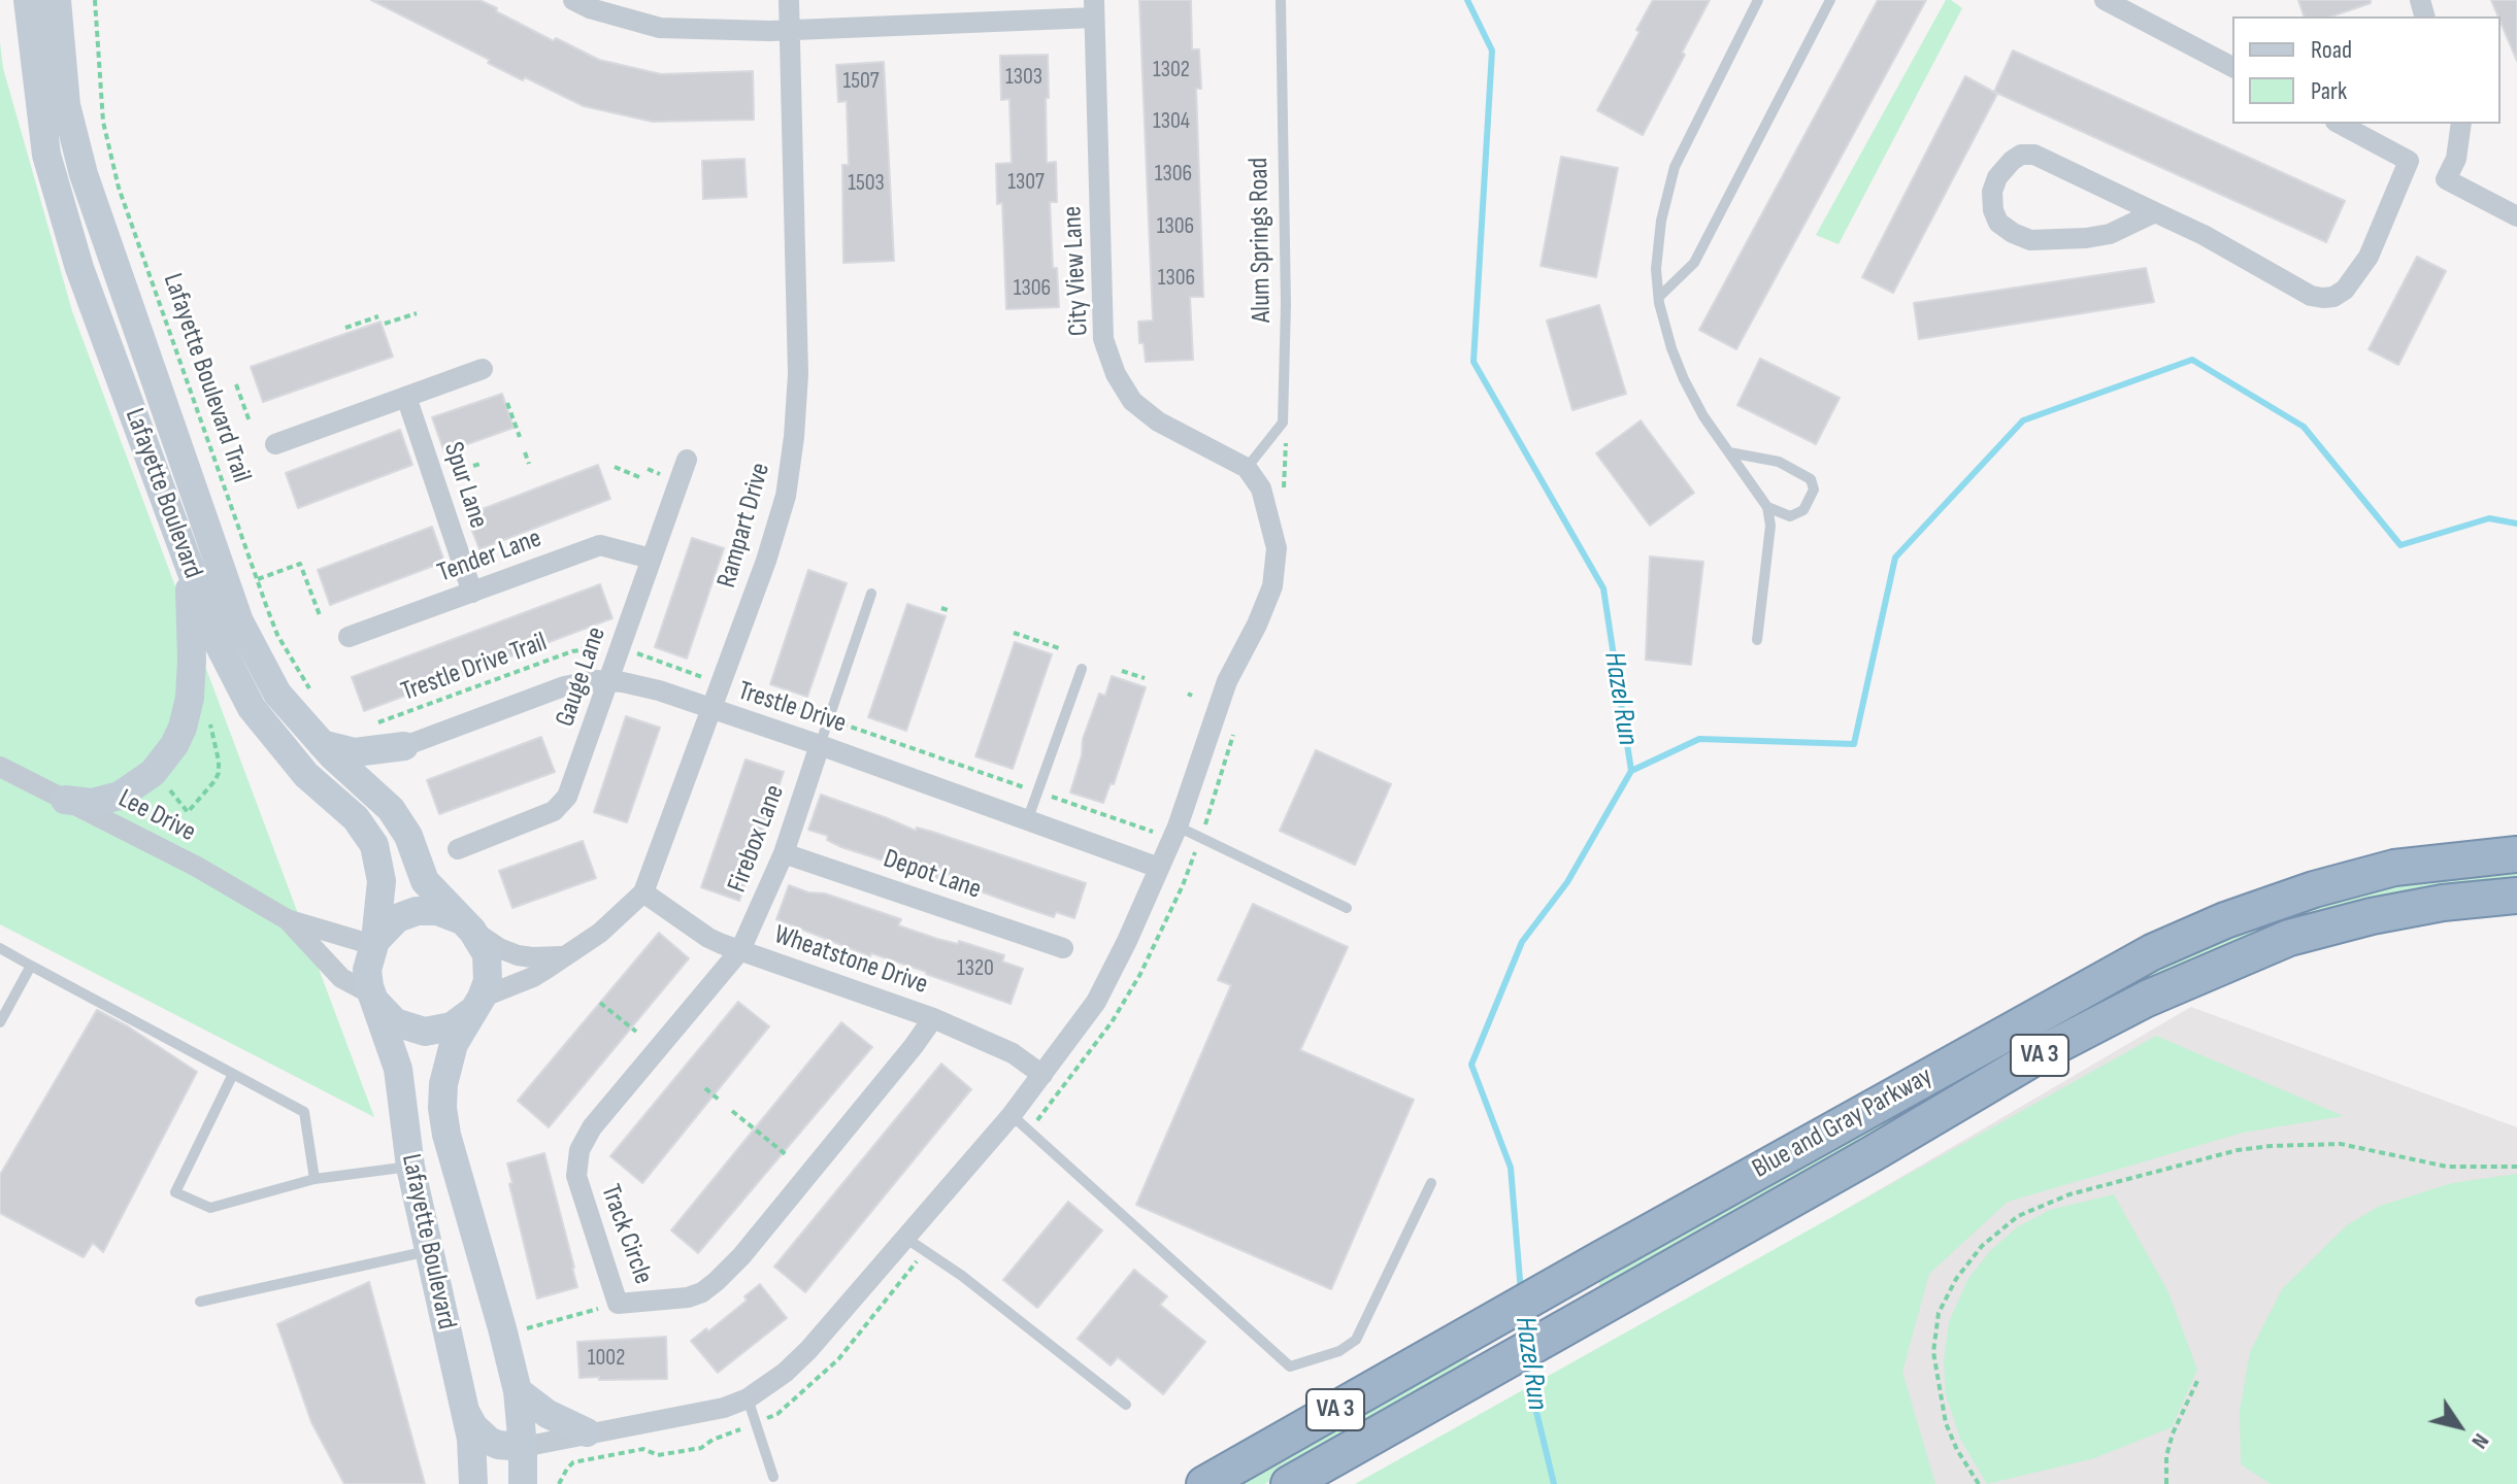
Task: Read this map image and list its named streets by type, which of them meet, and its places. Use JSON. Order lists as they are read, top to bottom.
{
  "streets": {
    "highway": ["VA 3", "Blue and Gray Parkway"],
    "main road": ["Lafayette Boulevard"],
    "street": [
      "City View Lane",
      "Spur Lane",
      "Rampart Drive",
      "Tender Lane",
      "Gauge Lane",
      "Trestle Drive",
      "Lee Drive",
      "Firebox Lane",
      "Depot Lane",
      "Wheatstone Drive",
      "Track Circle"
    ],
    "lane": ["Alum Springs Road"],
    "path": ["Lafayette Boulevard Trail", "Trestle Drive Trail"]
  },
  "crossings": [
    ["Alum Springs Road", "City View Lane"],
    ["Spur Lane", "Tender Lane"],
    ["Lafayette Boulevard", "Rampart Drive"],
    ["Rampart Drive", "Trestle Drive"],
    ["Rampart Drive", "Wheatstone Drive"],
    ["Tender Lane", "Gauge Lane"],
    ["Gauge Lane", "Trestle Drive"],
    ["Trestle Drive", "Firebox Lane"],
    ["Firebox Lane", "Depot Lane"],
    ["Firebox Lane", "Wheatstone Drive"],
    ["Firebox Lane", "Track Circle"],
    ["Wheatstone Drive", "Track Circle"]
  ],
  "water": ["Hazel Run"],
  "house_numbers": [
    "1302",
    "1303",
    "1507",
    "1304",
    "1306",
    "1307",
    "1503",
    "1306",
    "1306",
    "1306",
    "1320",
    "1002"
  ],
  "legend": ["Road", "Park"],
  "north": "bottom right"
}
